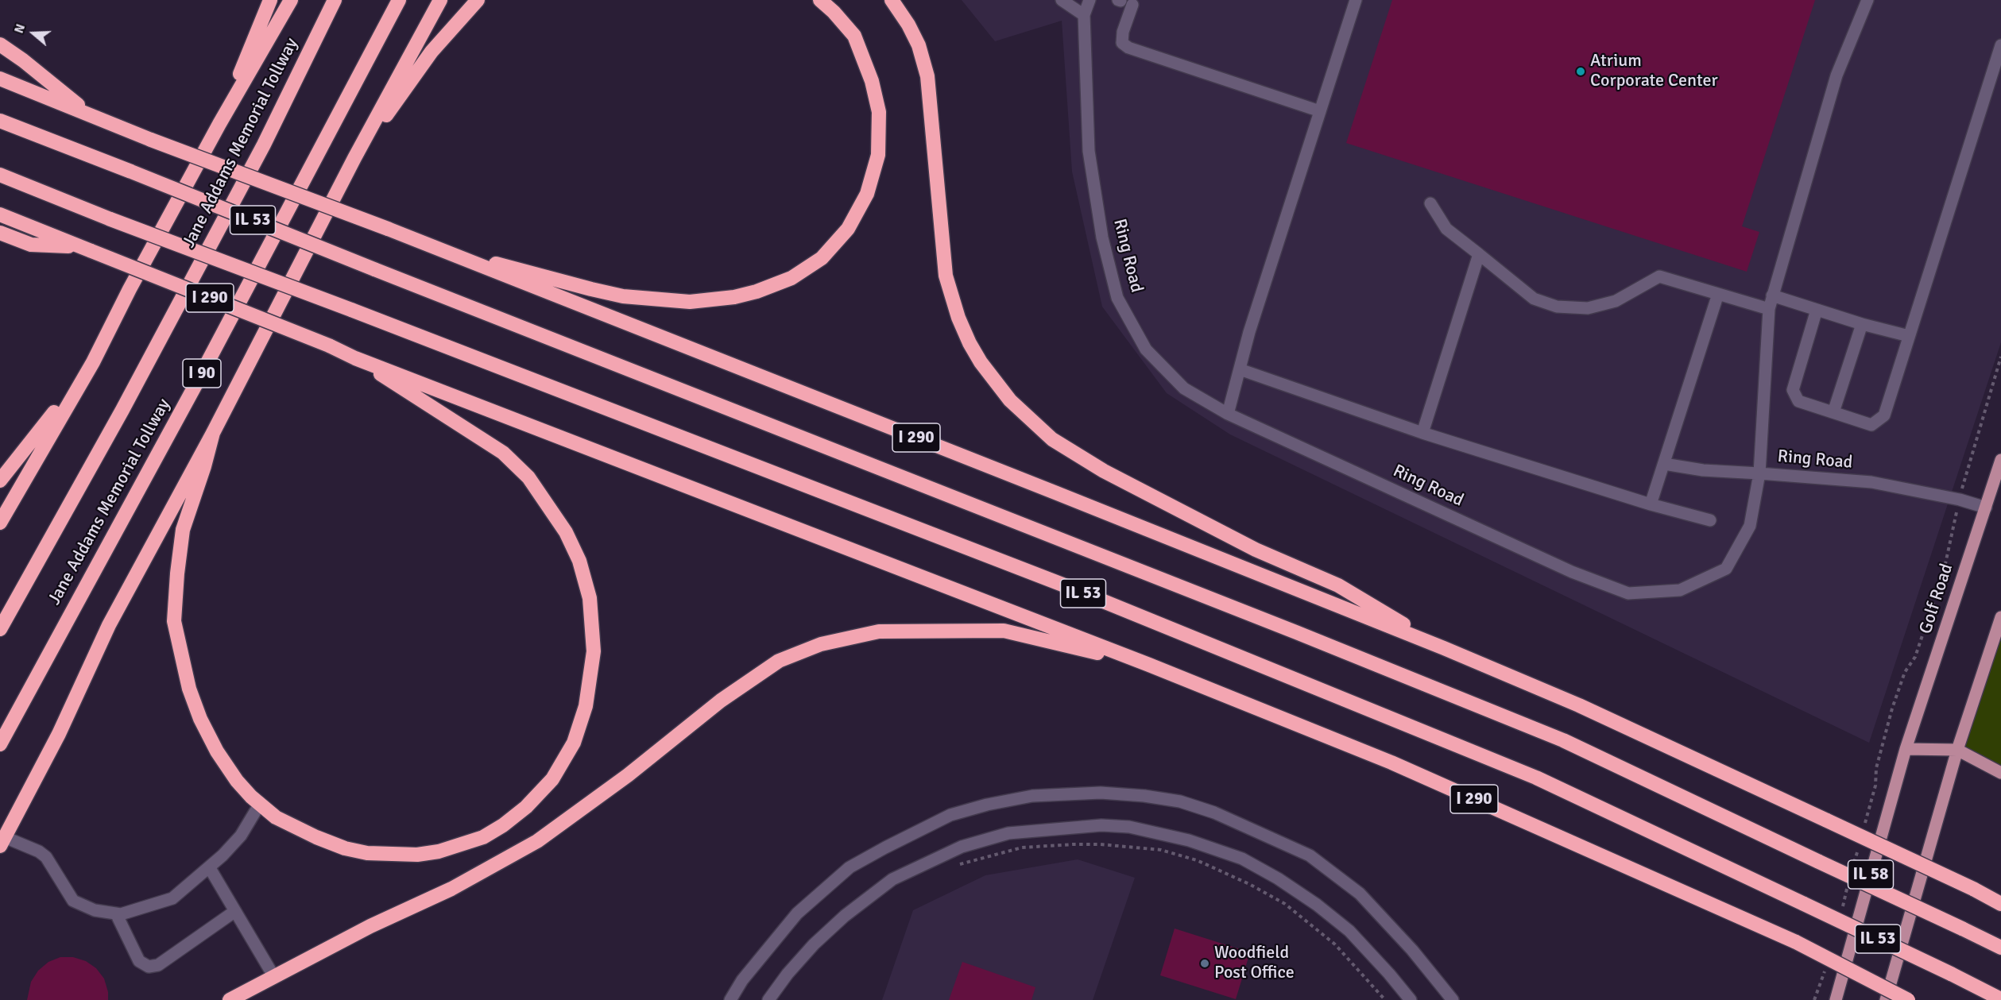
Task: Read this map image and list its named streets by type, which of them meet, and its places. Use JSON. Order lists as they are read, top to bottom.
{
  "streets": {
    "highway": [
      "Jane Addams Memorial Tollway",
      "IL 53",
      "I 290",
      "I 90"
    ],
    "main road": ["Golf Road", "IL 58"],
    "street": ["Ring Road"]
  },
  "crossings": [
    ["Ring Road", "Golf Road"],
    ["Golf Road", "IL 58"]
  ],
  "places": ["Atrium Corporate Center", "Woodfield Post Office"],
  "north": "left"
}
